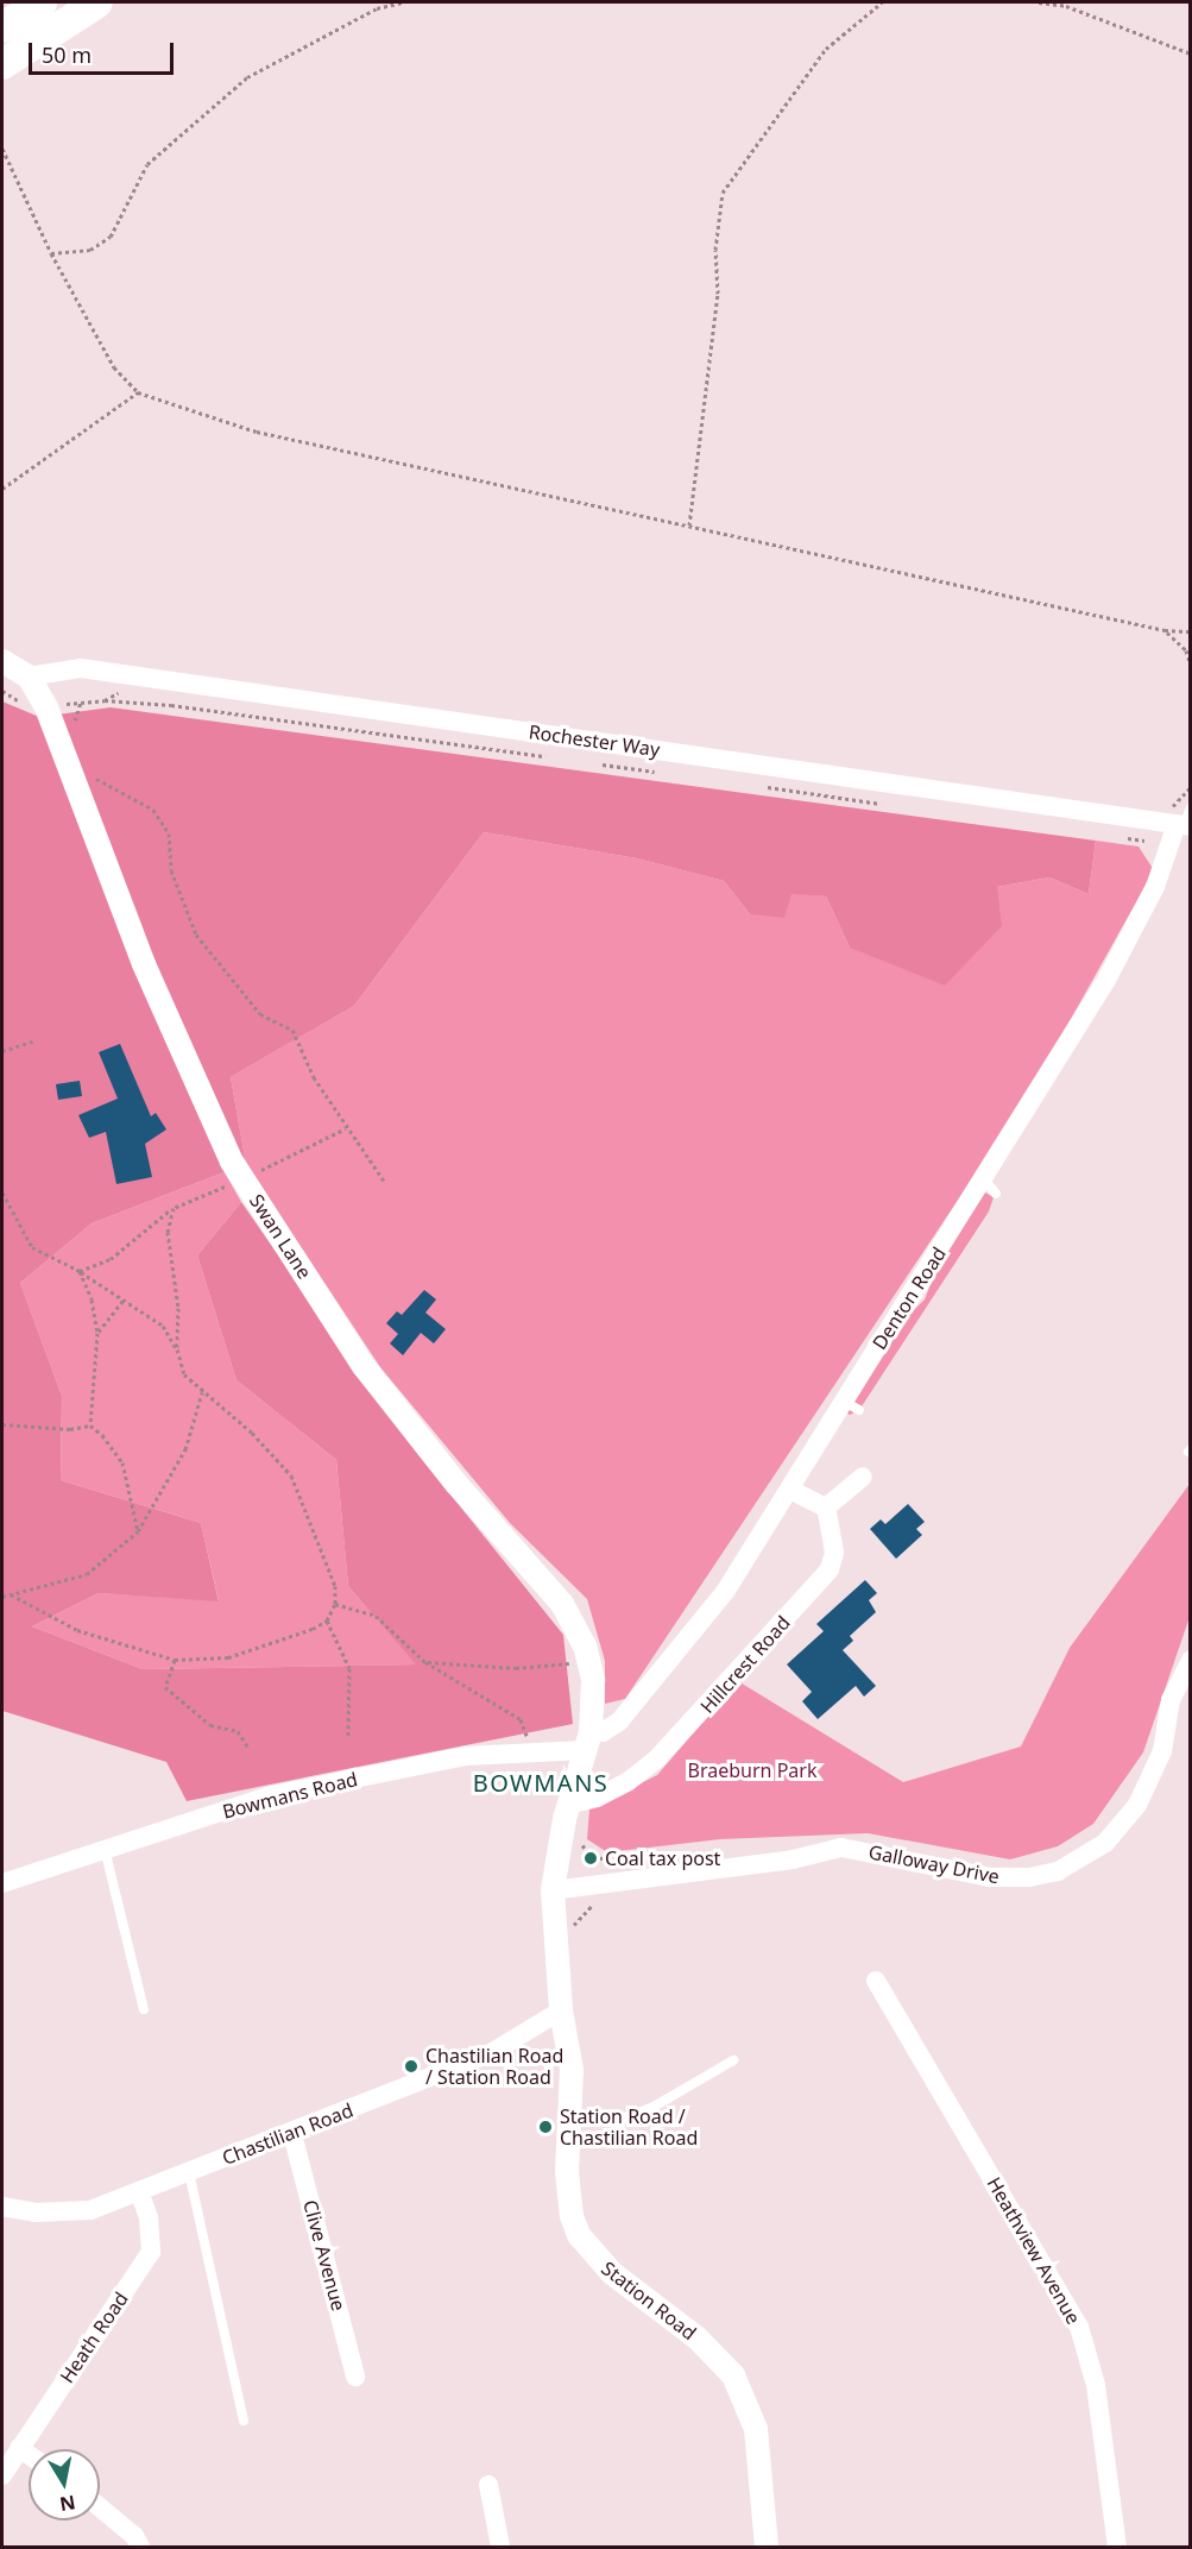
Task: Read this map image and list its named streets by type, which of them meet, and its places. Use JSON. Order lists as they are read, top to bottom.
{
  "streets": {
    "street": [
      "Rochester Way",
      "Swan Lane",
      "Denton Road",
      "Hillcrest Road",
      "Bowmans Road",
      "Galloway Drive",
      "Chastilian Road",
      "Heathview Avenue",
      "Clive Avenue",
      "Station Road",
      "Heath Road"
    ]
  },
  "crossings": [
    ["Rochester Way", "Swan Lane"],
    ["Rochester Way", "Denton Road"],
    ["Swan Lane", "Denton Road"],
    ["Swan Lane", "Bowmans Road"],
    ["Swan Lane", "Station Road"],
    ["Denton Road", "Bowmans Road"],
    ["Denton Road", "Station Road"],
    ["Hillcrest Road", "Station Road"],
    ["Bowmans Road", "Station Road"],
    ["Galloway Drive", "Station Road"],
    ["Chastilian Road", "Clive Avenue"],
    ["Chastilian Road", "Station Road"],
    ["Chastilian Road", "Heath Road"]
  ],
  "districts": ["BOWMANS"],
  "parks": ["Braeburn Park"],
  "places": ["Coal tax post", "Chastilian Road / Station Road", "Station Road / Chastilian Road"],
  "scale_bar": "50 m",
  "north": "bottom"
}
